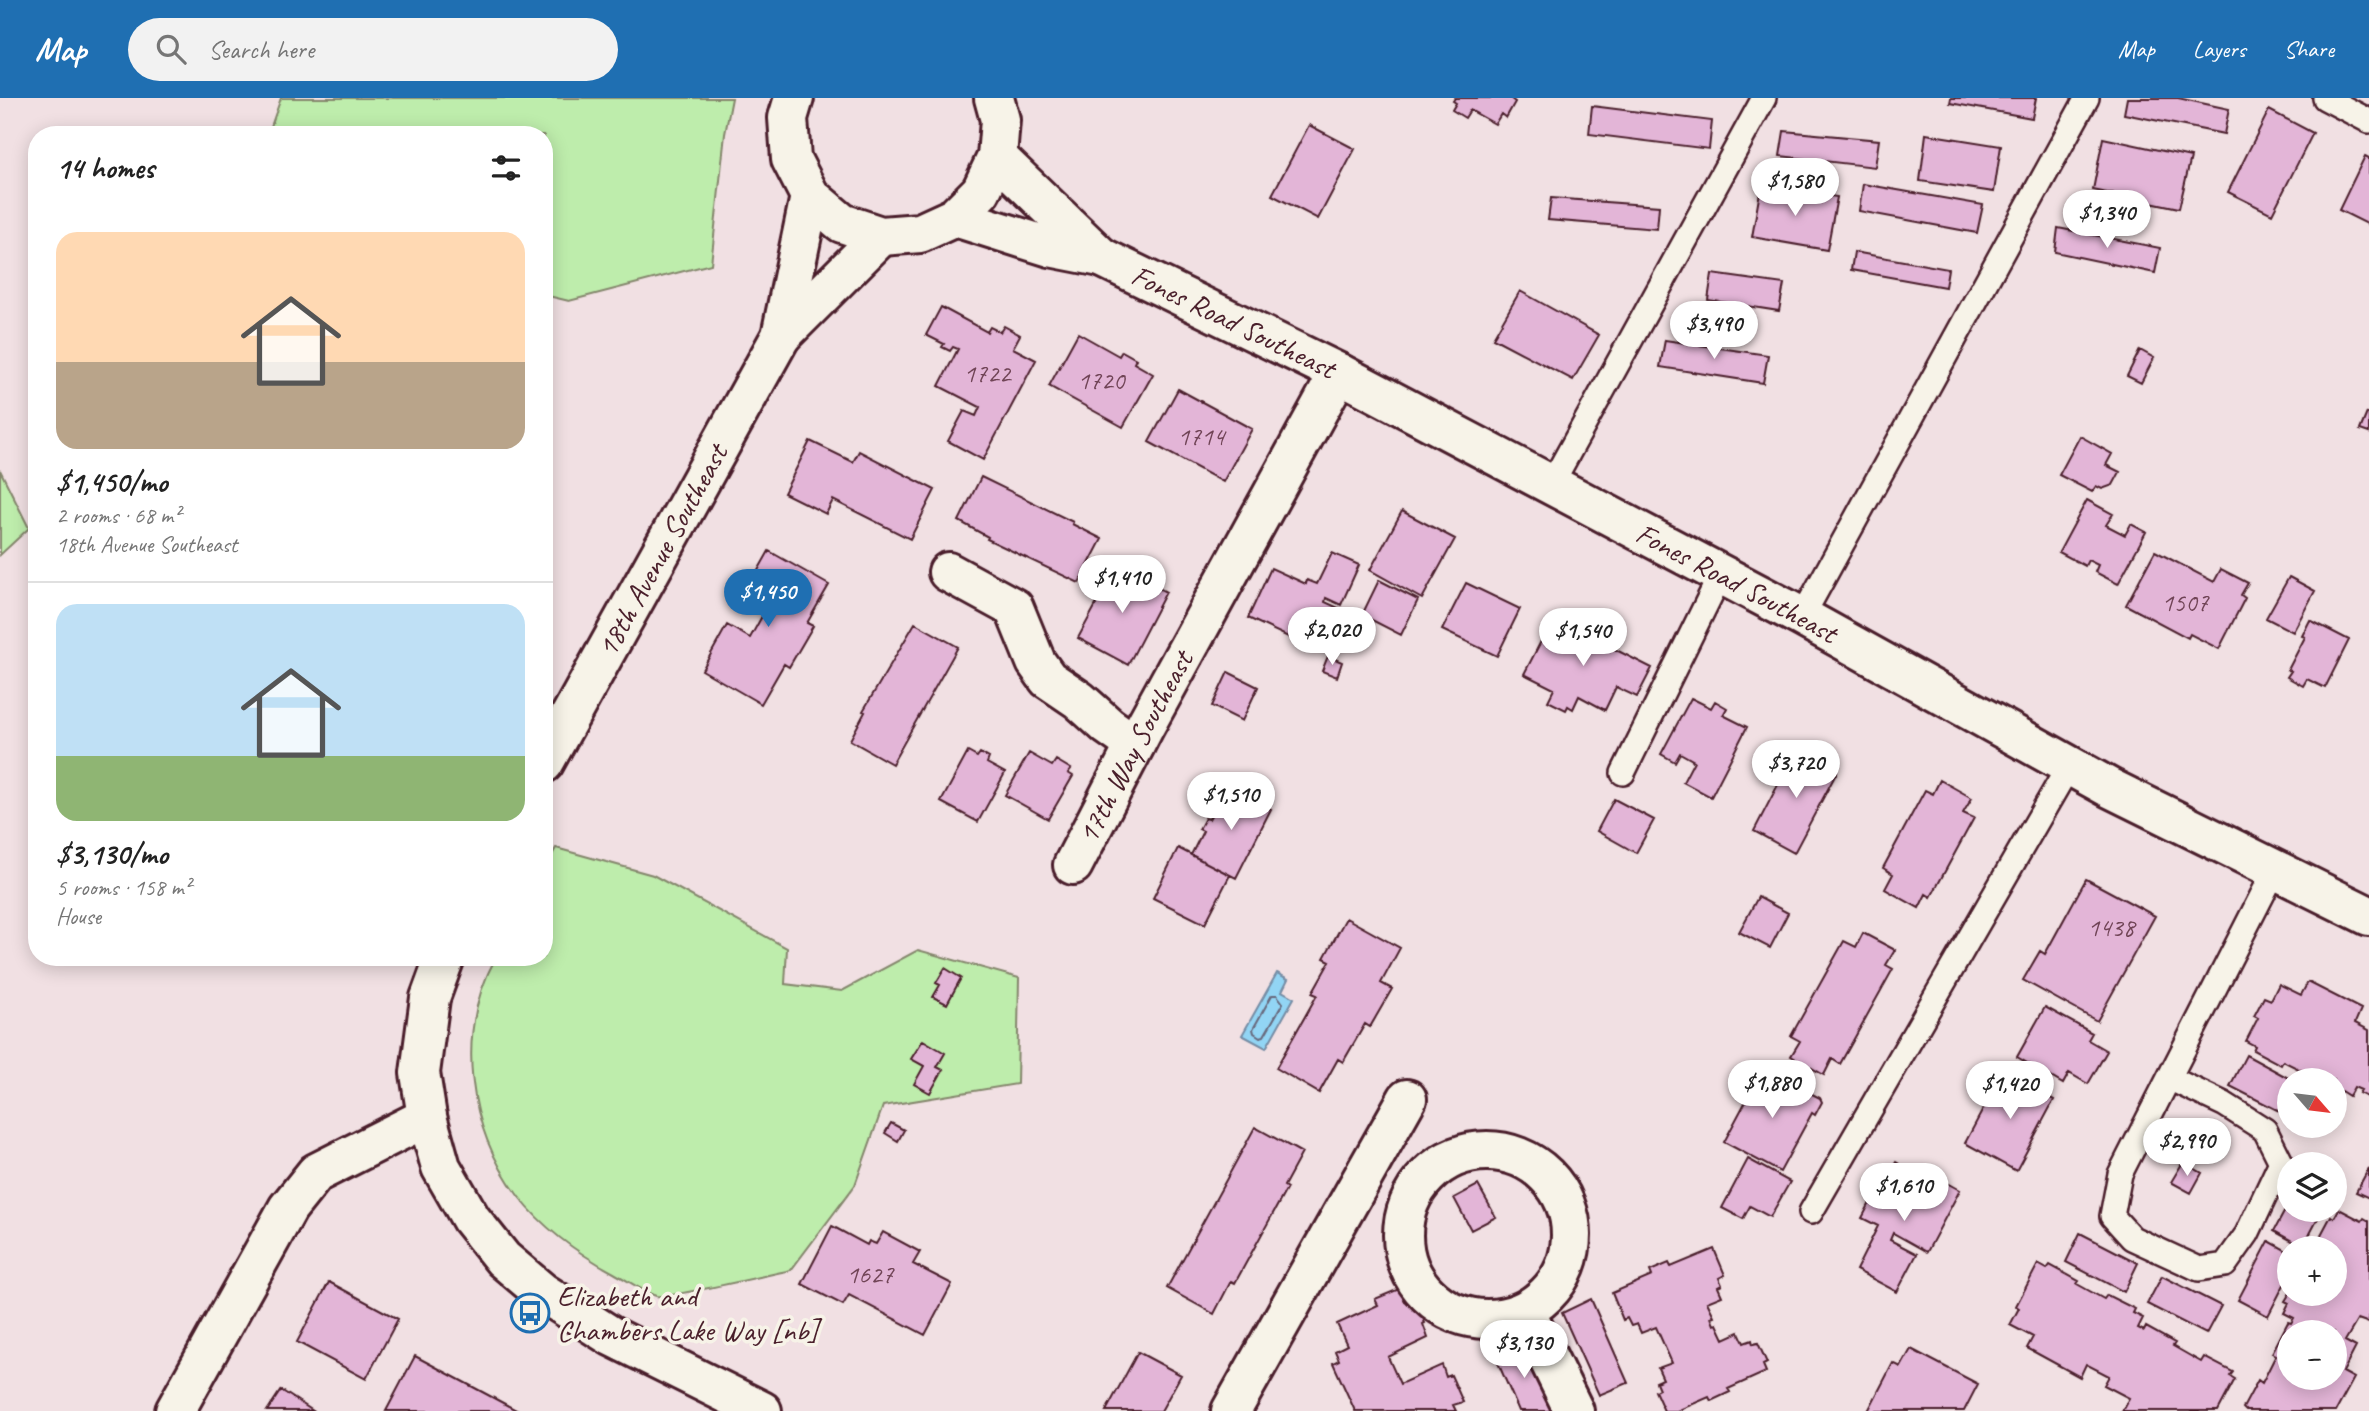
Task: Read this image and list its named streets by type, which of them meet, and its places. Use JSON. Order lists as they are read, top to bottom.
{
  "streets": {
    "street": ["Fones Road Southeast", "18th Avenue Southeast", "17th Way Southeast"]
  },
  "crossings": [
    ["Fones Road Southeast", "17th Way Southeast"]
  ],
  "places": {
    "bus stop": ["Elizabeth and Chambers Lake Way [nb]"]
  },
  "house_numbers": [
    "1722",
    "1720",
    "1714",
    "1507",
    "1438",
    "1627"
  ],
  "north": "bottom right",
  "page": {
    "header": "Map",
    "search": "Search here",
    "nav": ["Map", "Layers", "Share"],
    "heading": "14 homes",
    "price": [
      "$1,580",
      "$1,340",
      "$3,490",
      "$1,410",
      "$1,450",
      "$2,020",
      "$1,540",
      "$3,720",
      "$1,510",
      "$1,880",
      "$1,420",
      "$2,990",
      "$1,610",
      "$3,130"
    ],
    "list": [
      {
        "name": "$1,450/mo",
        "note": "2 rooms · 68 m² · 18th Avenue Southeast"
      },
      {
        "name": "$3,130/mo",
        "note": "5 rooms · 158 m² · House"
      }
    ],
    "map_buttons": ["+", "−"]
  }
}
